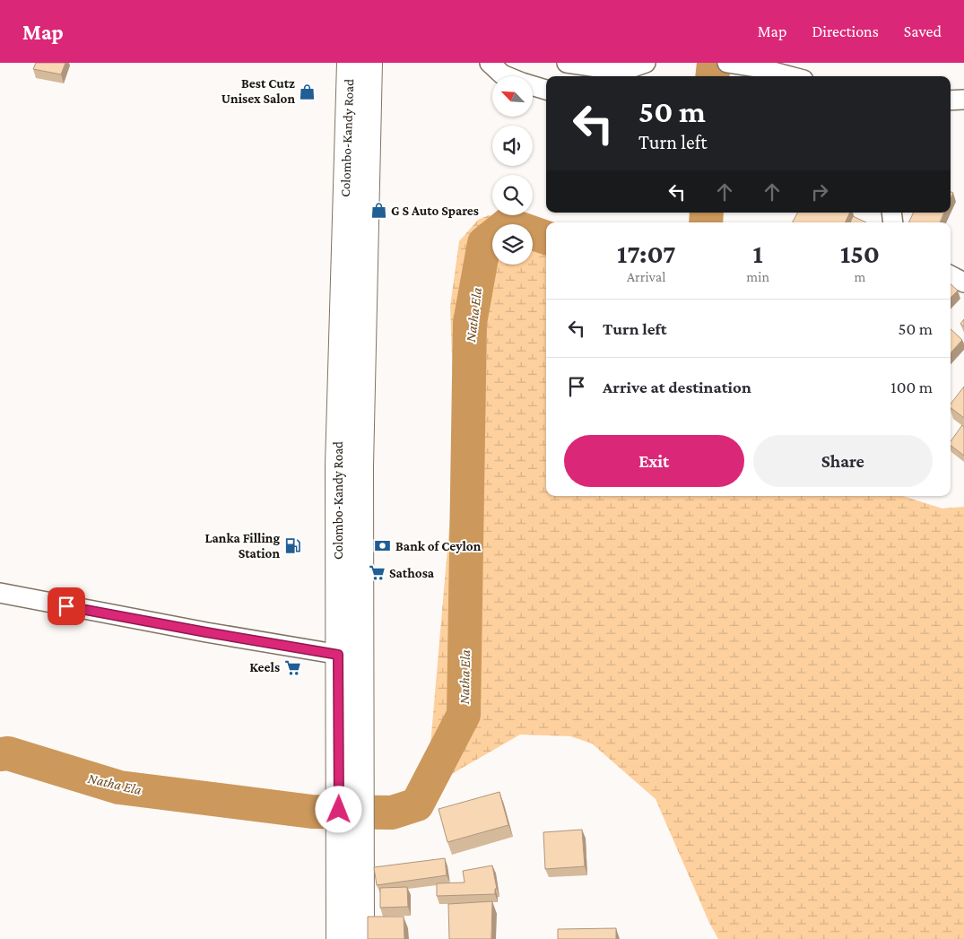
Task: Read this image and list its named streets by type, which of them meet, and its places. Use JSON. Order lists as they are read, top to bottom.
{
  "streets": {
    "highway": ["Colombo-Kandy Road"]
  },
  "water": ["Natha Ela"],
  "places": {
    "shop": ["Best Cutz Unisex Salon", "G S Auto Spares"],
    "fuel station": ["Lanka Filling Station"],
    "bank": ["Bank of Ceylon"],
    "supermarket": ["Sathosa", "Keels"]
  },
  "north": "top left",
  "page": {
    "header": "Map",
    "nav": ["Map", "Directions", "Saved"],
    "turn": ["50 m", "Turn left"],
    "eta": [
      "17:07",
      "Arrival",
      "1",
      "min",
      "150",
      "m"
    ],
    "list": [
      {
        "name": "Turn left",
        "value": "50 m"
      },
      {
        "name": "Arrive at destination",
        "value": "100 m"
      }
    ],
    "buttons": ["Exit", "Share"]
  }
}
